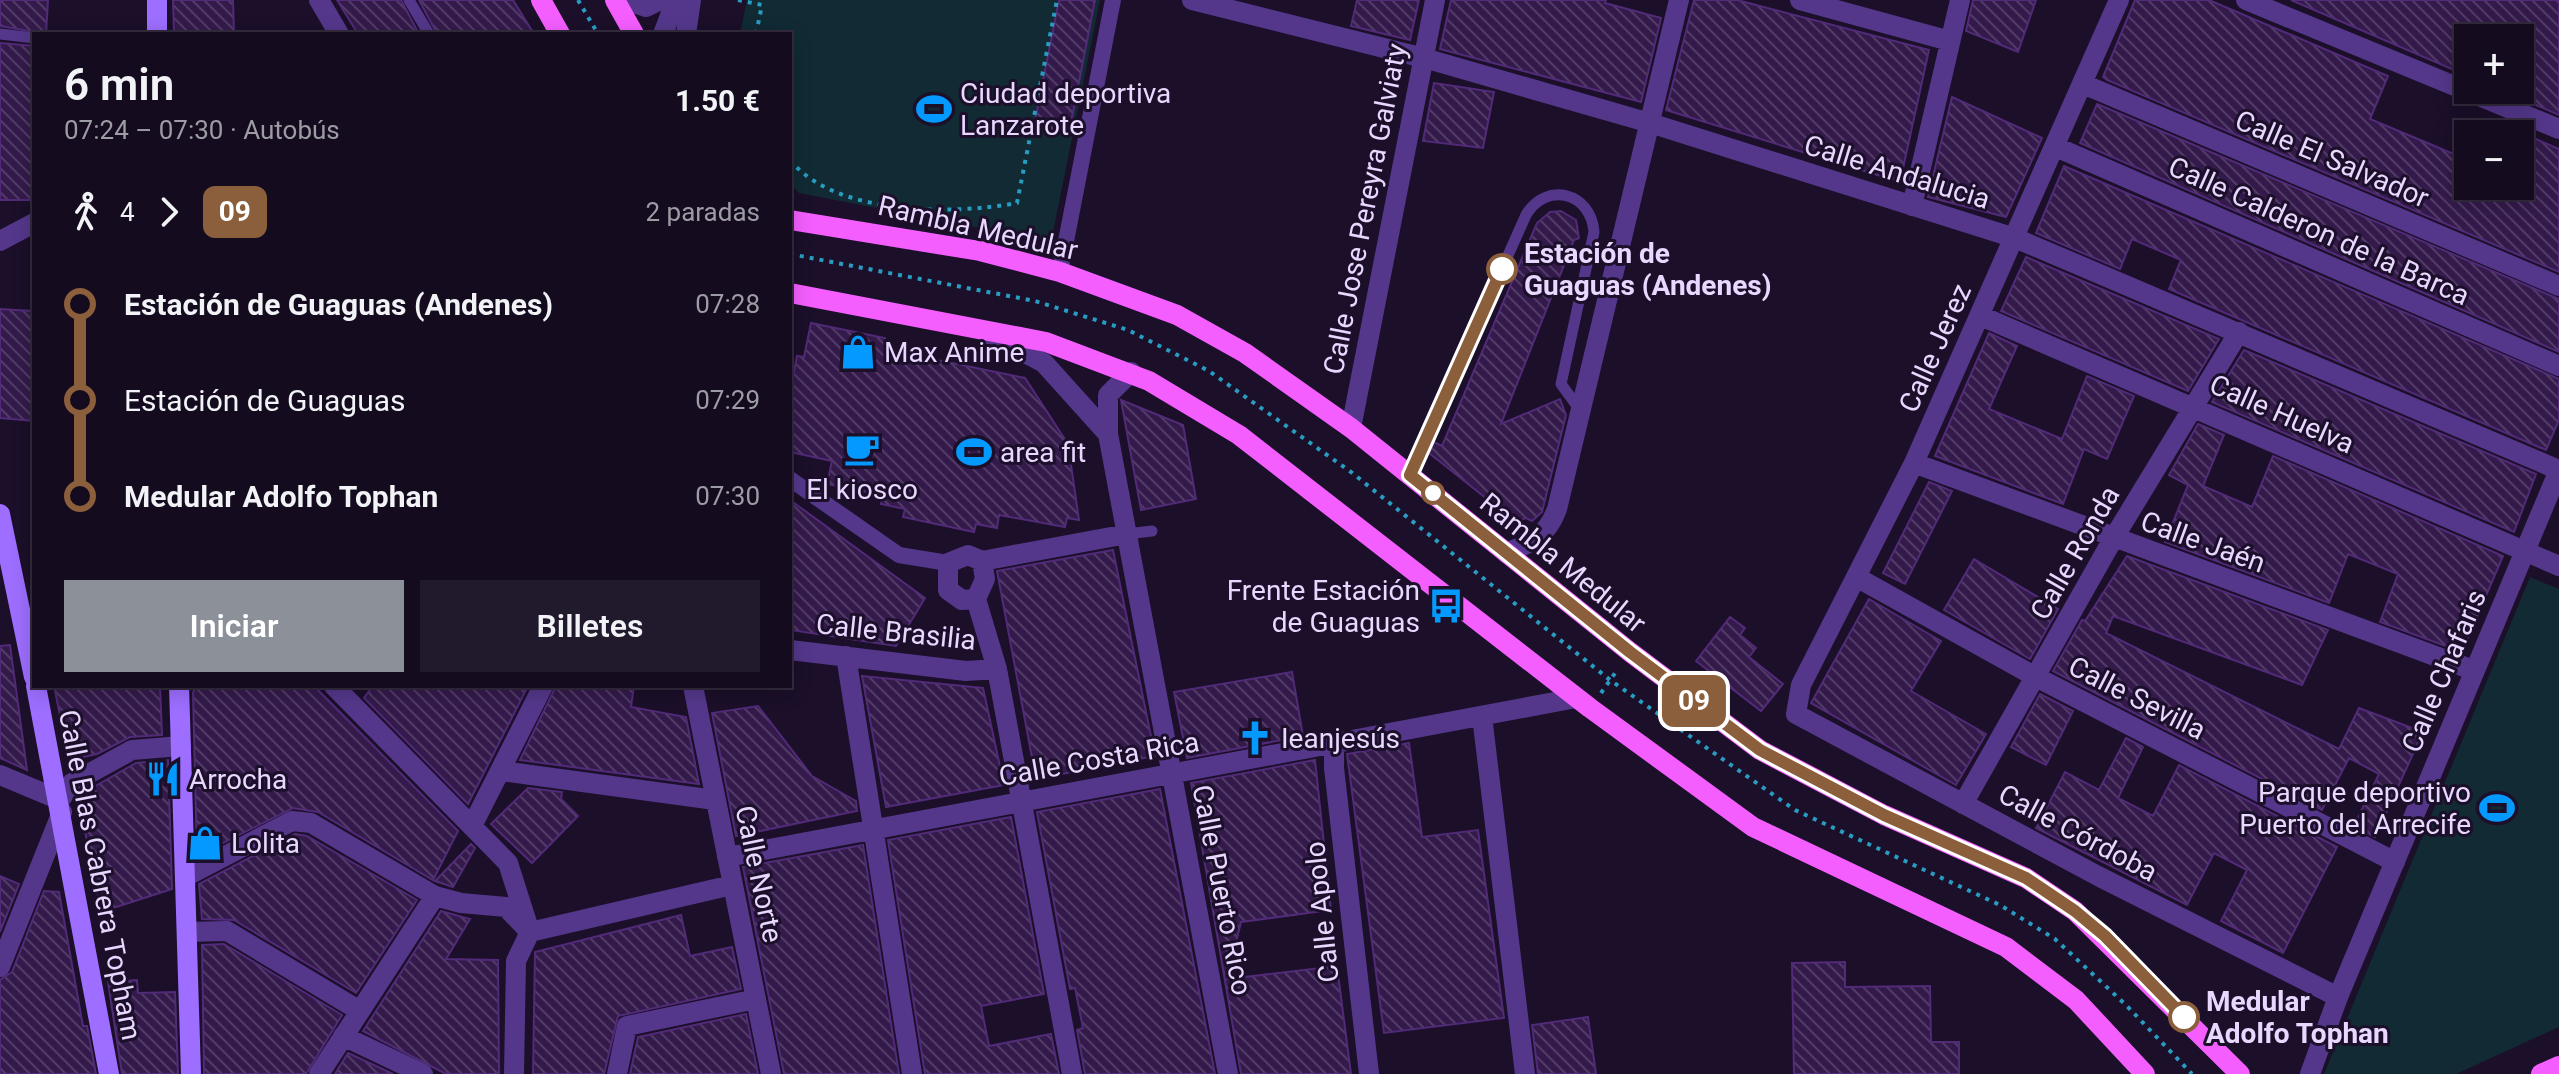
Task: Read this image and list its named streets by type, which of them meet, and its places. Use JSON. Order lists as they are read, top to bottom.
{
  "streets": {
    "main road": ["Rambla Medular", "Calle Blas Cabrera Topham"],
    "street": [
      "Calle El Salvador",
      "Calle Andalucia",
      "Calle Jose Pereyra Galviaty",
      "Calle Calderon de la Barca",
      "Calle Jerez",
      "Calle Huelva",
      "Calle Jaén",
      "Calle Ronda",
      "Calle Brasilia",
      "Calle Chafaris",
      "Calle Sevilla",
      "Calle Costa Rica",
      "Calle Córdoba",
      "Calle Norte",
      "Calle Puerto Rico",
      "Calle Apolo"
    ]
  },
  "crossings": [
    ["Calle El Salvador", "Calle Jerez"],
    ["Calle Andalucia", "Calle Jose Pereyra Galviaty"],
    ["Calle Andalucia", "Calle Jerez"],
    ["Calle Andalucia", "Calle Ronda"],
    ["Calle Andalucia", "Calle Chafaris"],
    ["Calle Jose Pereyra Galviaty", "Rambla Medular"],
    ["Calle Calderon de la Barca", "Calle Jerez"],
    ["Calle Jerez", "Calle Huelva"],
    ["Calle Jerez", "Calle Jaén"],
    ["Calle Jerez", "Calle Sevilla"],
    ["Calle Jerez", "Calle Córdoba"],
    ["Calle Huelva", "Calle Ronda"],
    ["Calle Huelva", "Calle Chafaris"],
    ["Calle Jaén", "Calle Ronda"],
    ["Calle Jaén", "Calle Chafaris"],
    ["Calle Ronda", "Calle Sevilla"],
    ["Calle Ronda", "Calle Córdoba"],
    ["Calle Chafaris", "Calle Sevilla"],
    ["Calle Chafaris", "Calle Córdoba"],
    ["Calle Costa Rica", "Calle Norte"],
    ["Calle Costa Rica", "Calle Puerto Rico"],
    ["Calle Costa Rica", "Calle Apolo"]
  ],
  "places": {
    "sports": ["Ciudad deportiva Lanzarote", "area fit", "Parque deportivo Puerto del Arrecife"],
    "other": ["Estación de Guaguas (Andenes)", "Medular Adolfo Tophan"],
    "shop": ["Max Anime", "Lolita"],
    "cafe": ["El kiosco"],
    "bus stop": ["Frente Estación de Guaguas"],
    "church": ["Ieanjesús"],
    "restaurant": ["Arrocha"]
  },
  "lines": ["bus line 09"],
  "page": {
    "on_map": "09",
    "map_buttons": ["+", "−"],
    "heading": ["6 min", "07:24 – 07:30 · Autobús", "1.50 €"],
    "legs": ["4", "09", "2 paradas"],
    "list": [
      {
        "name": "Estación de Guaguas (Andenes)",
        "value": "07:28"
      },
      {
        "name": "Estación de Guaguas",
        "value": "07:29"
      },
      {
        "name": "Medular Adolfo Tophan",
        "value": "07:30"
      }
    ],
    "buttons": ["Iniciar", "Billetes"]
  }
}
